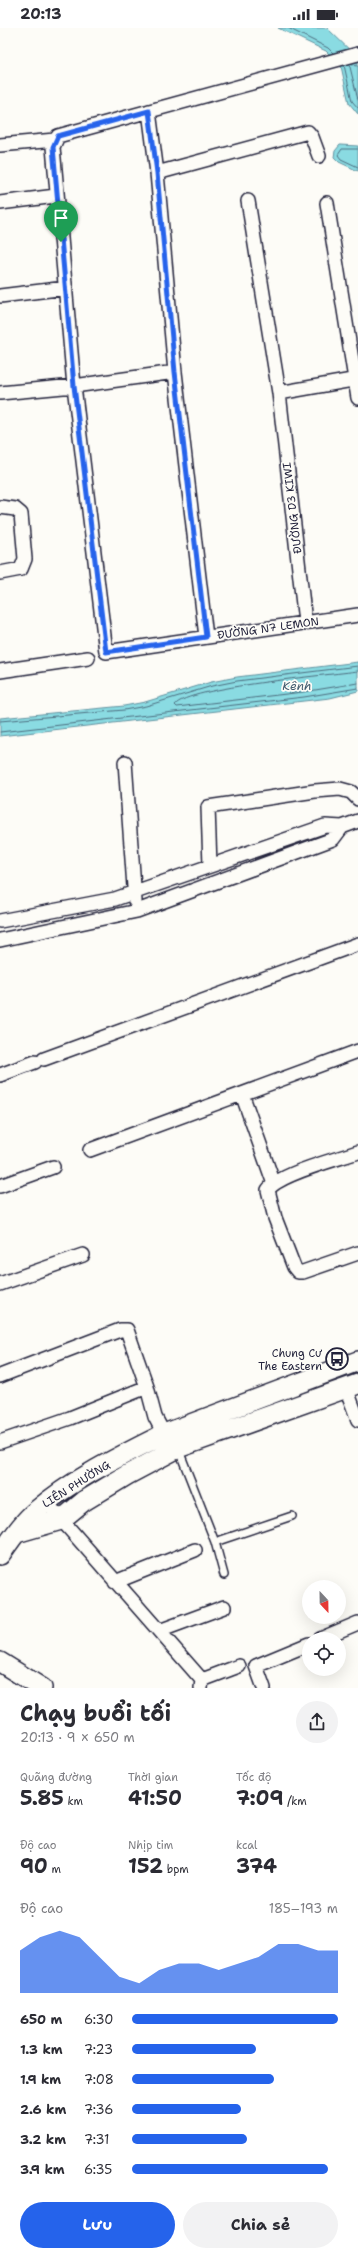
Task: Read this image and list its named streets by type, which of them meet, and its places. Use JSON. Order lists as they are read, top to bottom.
{
  "streets": {
    "street": ["ĐƯỜNG D3 KIWI", "ĐƯỜNG N7 LEMON", "LIÊN PHƯỜNG"]
  },
  "crossings": [
    ["ĐƯỜNG D3 KIWI", "ĐƯỜNG N7 LEMON"]
  ],
  "water": ["Kênh"],
  "places": {
    "bus stop": ["Chung Cư The Eastern"]
  },
  "north": "bottom",
  "page": {
    "status": "20:13",
    "heading": ["Chạy buổi tối", "20:13 · 9 × 650 m"],
    "stats": [
      ["Quãng đường", "5.85 km"],
      ["Thời gian", "41:50"],
      ["Tốc độ", "7:09 /km"],
      ["Độ cao", "90 m"],
      ["Nhịp tim", "152 bpm"],
      ["kcal", "374"]
    ],
    "chart": ["Độ cao", "185–193 m"],
    "list": [
      {
        "name": "650 m",
        "note": "6:30"
      },
      {
        "name": "1.3 km",
        "note": "7:23"
      },
      {
        "name": "1.9 km",
        "note": "7:08"
      },
      {
        "name": "2.6 km",
        "note": "7:36"
      },
      {
        "name": "3.2 km",
        "note": "7:31"
      },
      {
        "name": "3.9 km",
        "note": "6:35"
      }
    ],
    "buttons": ["Lưu", "Chia sẻ"]
  }
}
